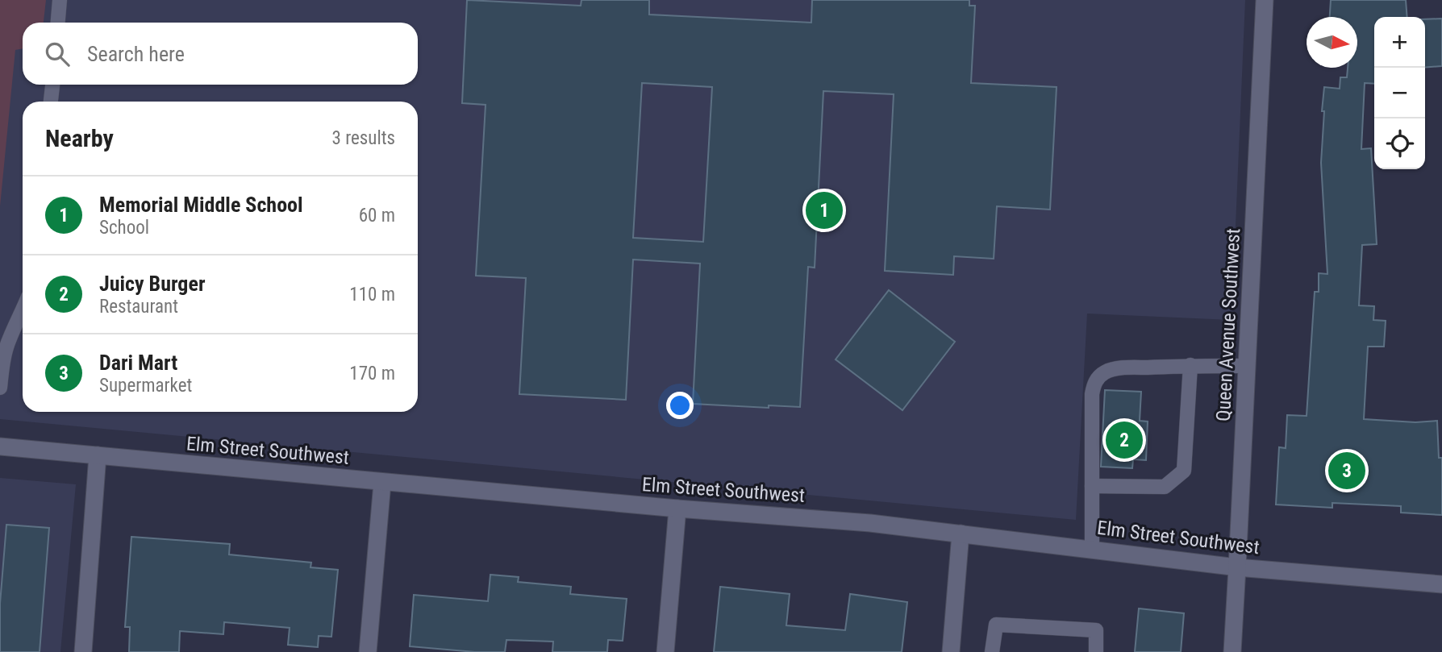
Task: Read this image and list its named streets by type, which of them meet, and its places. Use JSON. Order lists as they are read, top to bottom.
{
  "streets": {
    "street": ["Queen Avenue Southwest", "Elm Street Southwest"]
  },
  "crossings": [
    ["Queen Avenue Southwest", "Elm Street Southwest"]
  ],
  "north": "right",
  "page": {
    "map_buttons": ["+", "−"],
    "search": "Search here",
    "heading": ["Nearby", "3 results"],
    "list": [
      {
        "mark": "1",
        "name": "Memorial Middle School",
        "note": "School",
        "value": "60 m"
      },
      {
        "mark": "2",
        "name": "Juicy Burger",
        "note": "Restaurant",
        "value": "110 m"
      },
      {
        "mark": "3",
        "name": "Dari Mart",
        "note": "Supermarket",
        "value": "170 m"
      }
    ],
    "pins": ["1", "2", "3"]
  }
}
